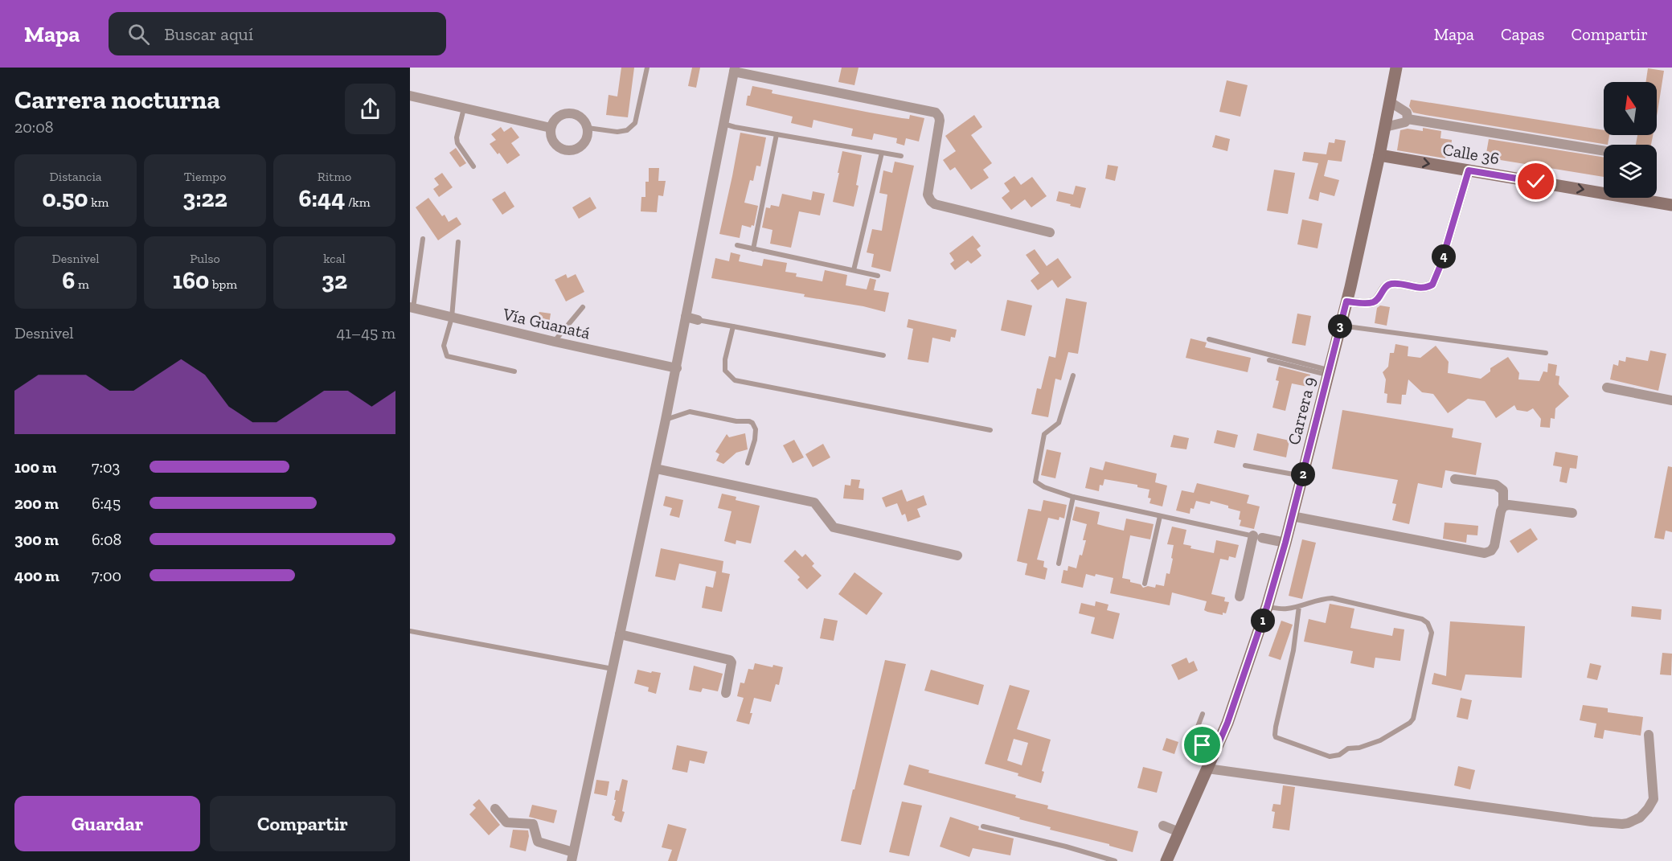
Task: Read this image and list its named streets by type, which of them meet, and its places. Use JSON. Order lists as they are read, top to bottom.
{
  "streets": {
    "main road": ["Calle 36", "Carrera 9"],
    "street": ["Vía Guanatá"]
  },
  "crossings": [
    ["Calle 36", "Carrera 9"]
  ],
  "one_way": ["Calle 36"],
  "north": "top",
  "page": {
    "header": "Mapa",
    "search": "Buscar aquí",
    "nav": ["Mapa", "Capas", "Compartir"],
    "heading": ["Carrera nocturna", "20:08"],
    "stats": [
      ["Distancia", "0.50 km"],
      ["Tiempo", "3:22"],
      ["Ritmo", "6:44 /km"],
      ["Desnivel", "6 m"],
      ["Pulso", "160 bpm"],
      ["kcal", "32"]
    ],
    "pins": [
      "4",
      "3",
      "2",
      "1"
    ],
    "chart": ["Desnivel", "41–45 m"],
    "list": [
      {
        "name": "100 m",
        "note": "7:03"
      },
      {
        "name": "200 m",
        "note": "6:45"
      },
      {
        "name": "300 m",
        "note": "6:08"
      },
      {
        "name": "400 m",
        "note": "7:00"
      }
    ],
    "buttons": ["Guardar", "Compartir"]
  }
}
